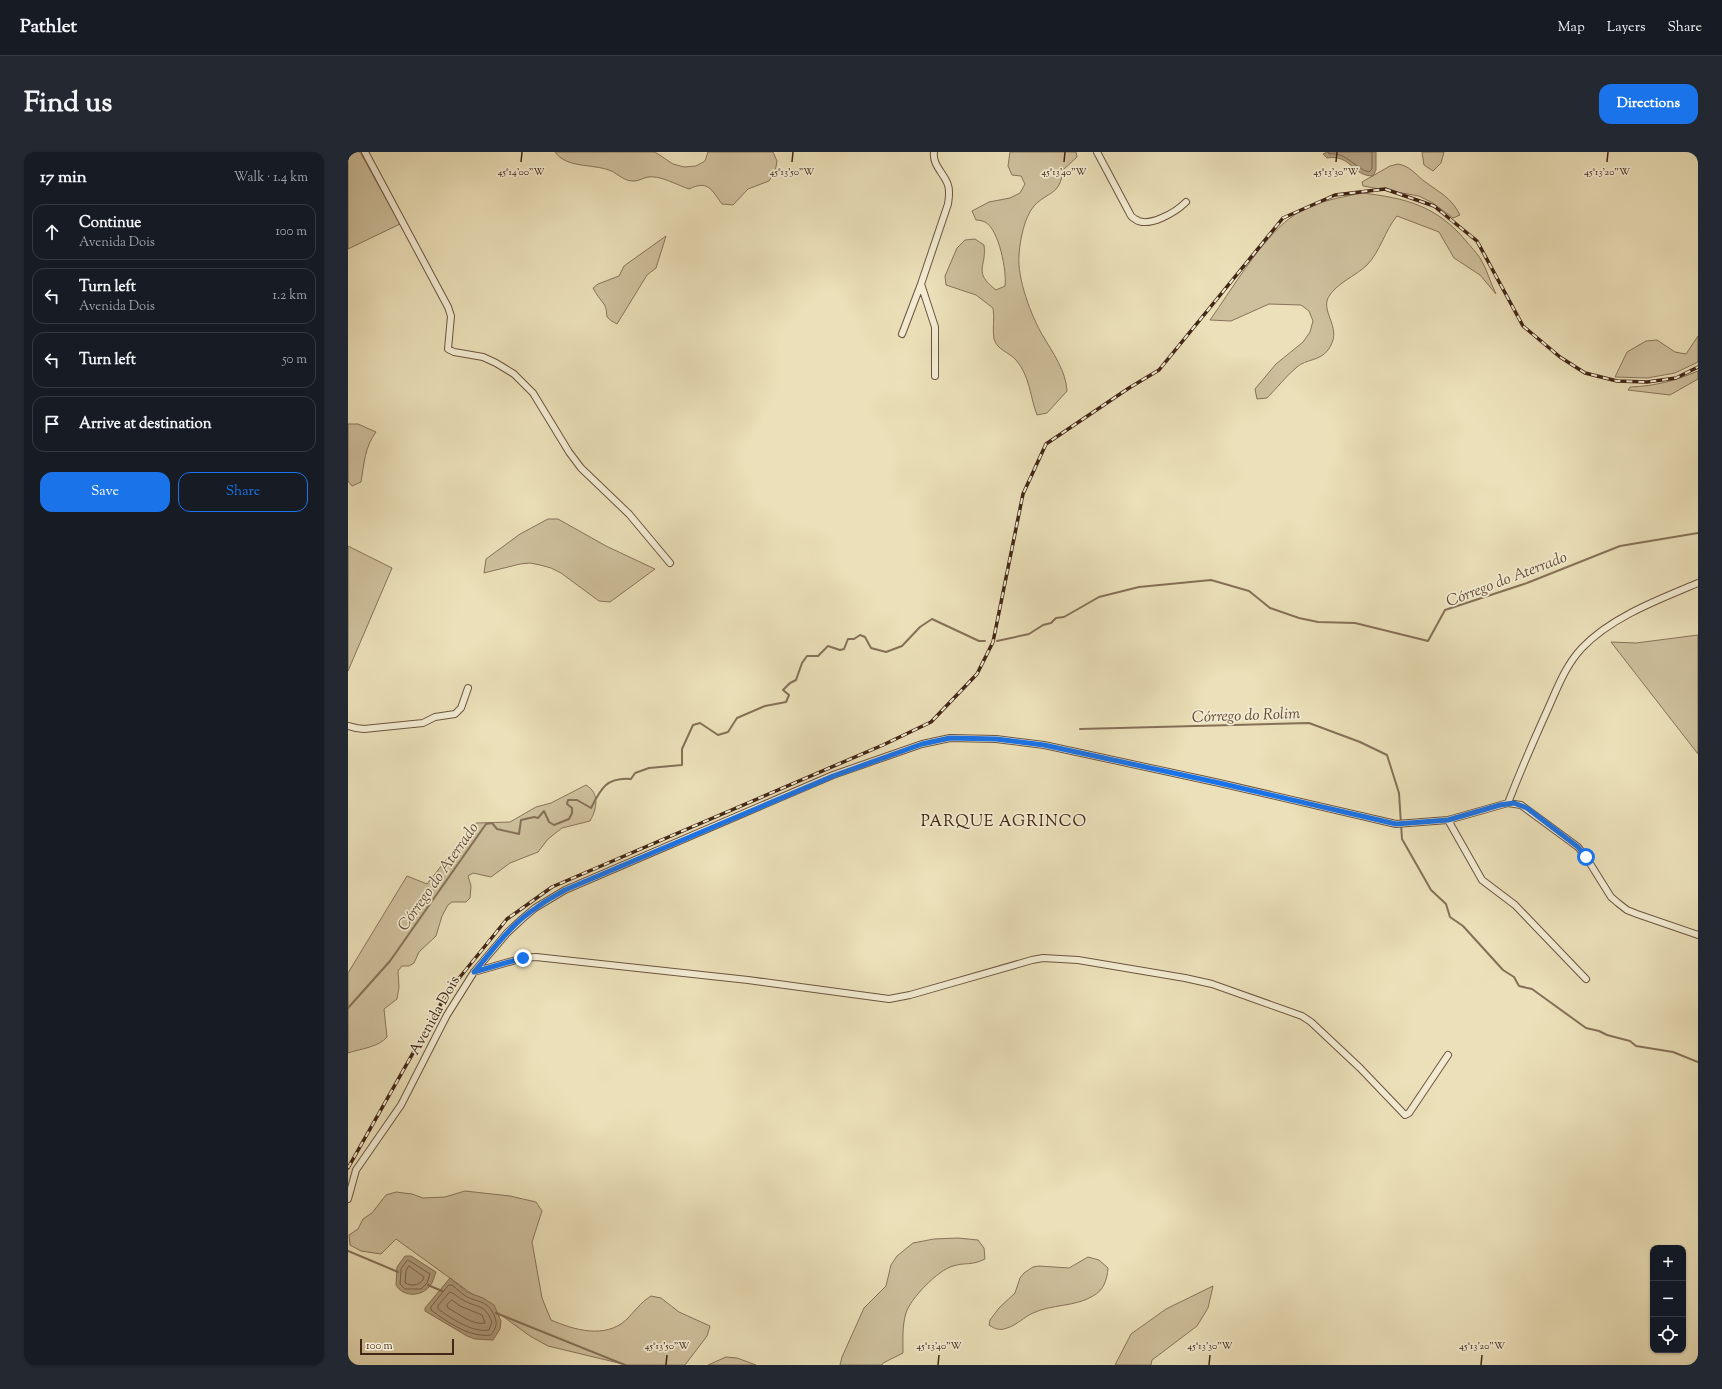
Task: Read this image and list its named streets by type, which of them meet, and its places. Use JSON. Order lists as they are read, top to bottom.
{
  "streets": {
    "street": ["Avenida Dois"]
  },
  "districts": ["PARQUE AGRINCO"],
  "water": ["Córrego do Aterrado", "Córrego do Rolim"],
  "scale_bar": "100 m",
  "page": {
    "header": "Pathlet",
    "nav": ["Map", "Layers", "Share"],
    "title": "Find us",
    "buttons": [
      "Directions",
      ["Save", "Share"]
    ],
    "heading": ["17 min", "Walk · 1.4 km"],
    "list": [
      ["Continue", "Avenida Dois", "100 m"],
      ["Turn left", "Avenida Dois", "1.2 km"],
      ["Turn left", "50 m"],
      "Arrive at destination"
    ],
    "map_buttons": ["+", "−"],
    "scale": "100 m"
  },
  "coordinates": [
    "45°14'00\"W",
    "45°13'50\"W",
    "45°13'40\"W",
    "45°13'30\"W",
    "45°13'20\"W"
  ]
}
